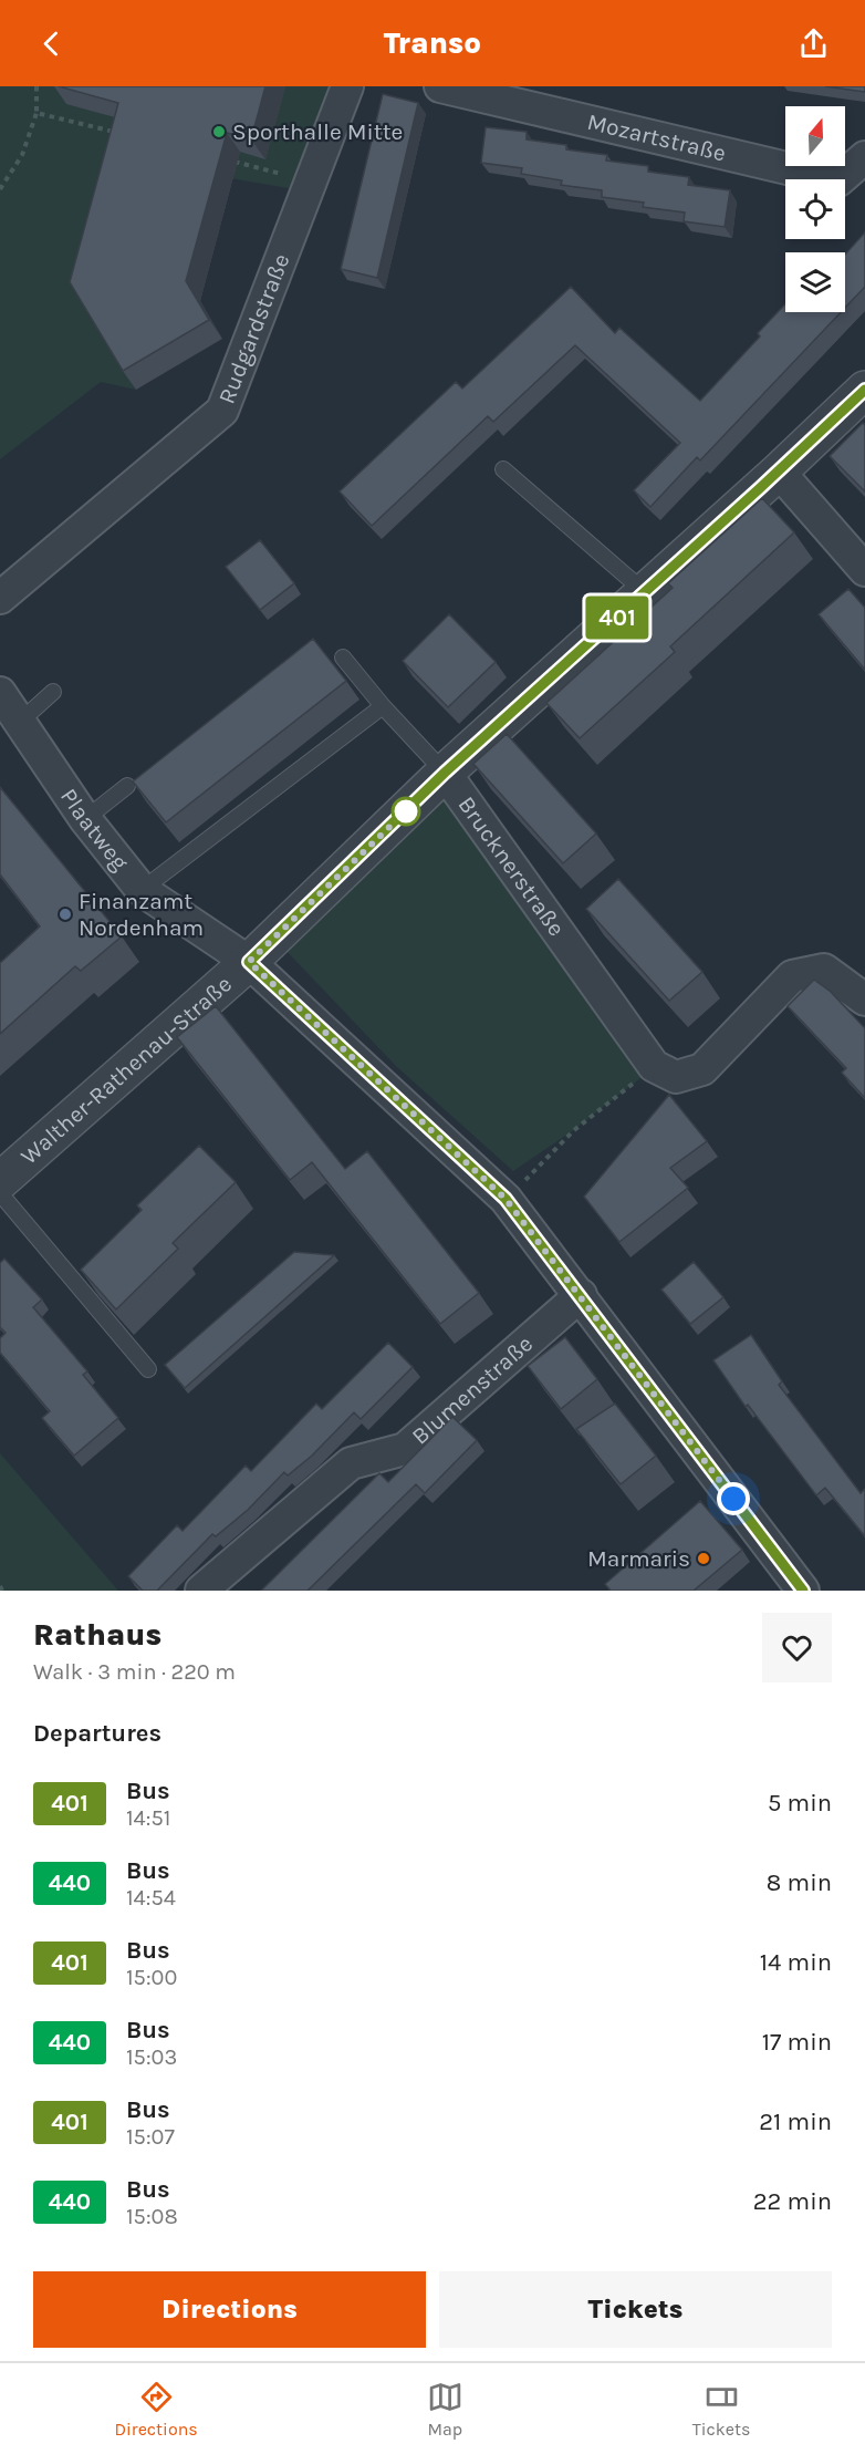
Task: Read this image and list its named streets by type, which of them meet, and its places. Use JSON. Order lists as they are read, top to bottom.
{
  "streets": {
    "street": [
      "Mozartstraße",
      "Rudgardstraße",
      "Plaatweg",
      "Brucknerstraße",
      "Walther-Rathenau-Straße",
      "Blumenstraße"
    ]
  },
  "crossings": [
    ["Plaatweg", "Walther-Rathenau-Straße"],
    ["Plaatweg", "Blumenstraße"],
    ["Brucknerstraße", "Walther-Rathenau-Straße"]
  ],
  "places": ["Sporthalle Mitte", "Finanzamt Nordenham", "Marmaris"],
  "lines": ["bus line 401"],
  "north": "top",
  "page": {
    "header": "Transo",
    "on_map": "401",
    "heading": [
      ["Rathaus", "Walk · 3 min · 220 m"],
      "Departures"
    ],
    "list": [
      {
        "mark": "401",
        "name": "Bus",
        "note": "14:51",
        "value": "5 min"
      },
      {
        "mark": "440",
        "name": "Bus",
        "note": "14:54",
        "value": "8 min"
      },
      {
        "mark": "401",
        "name": "Bus",
        "note": "15:00",
        "value": "14 min"
      },
      {
        "mark": "440",
        "name": "Bus",
        "note": "15:03",
        "value": "17 min"
      },
      {
        "mark": "401",
        "name": "Bus",
        "note": "15:07",
        "value": "21 min"
      },
      {
        "mark": "440",
        "name": "Bus",
        "note": "15:08",
        "value": "22 min"
      }
    ],
    "buttons": ["Directions", "Tickets"],
    "tabs": ["Directions", "Map", "Tickets"]
  }
}
